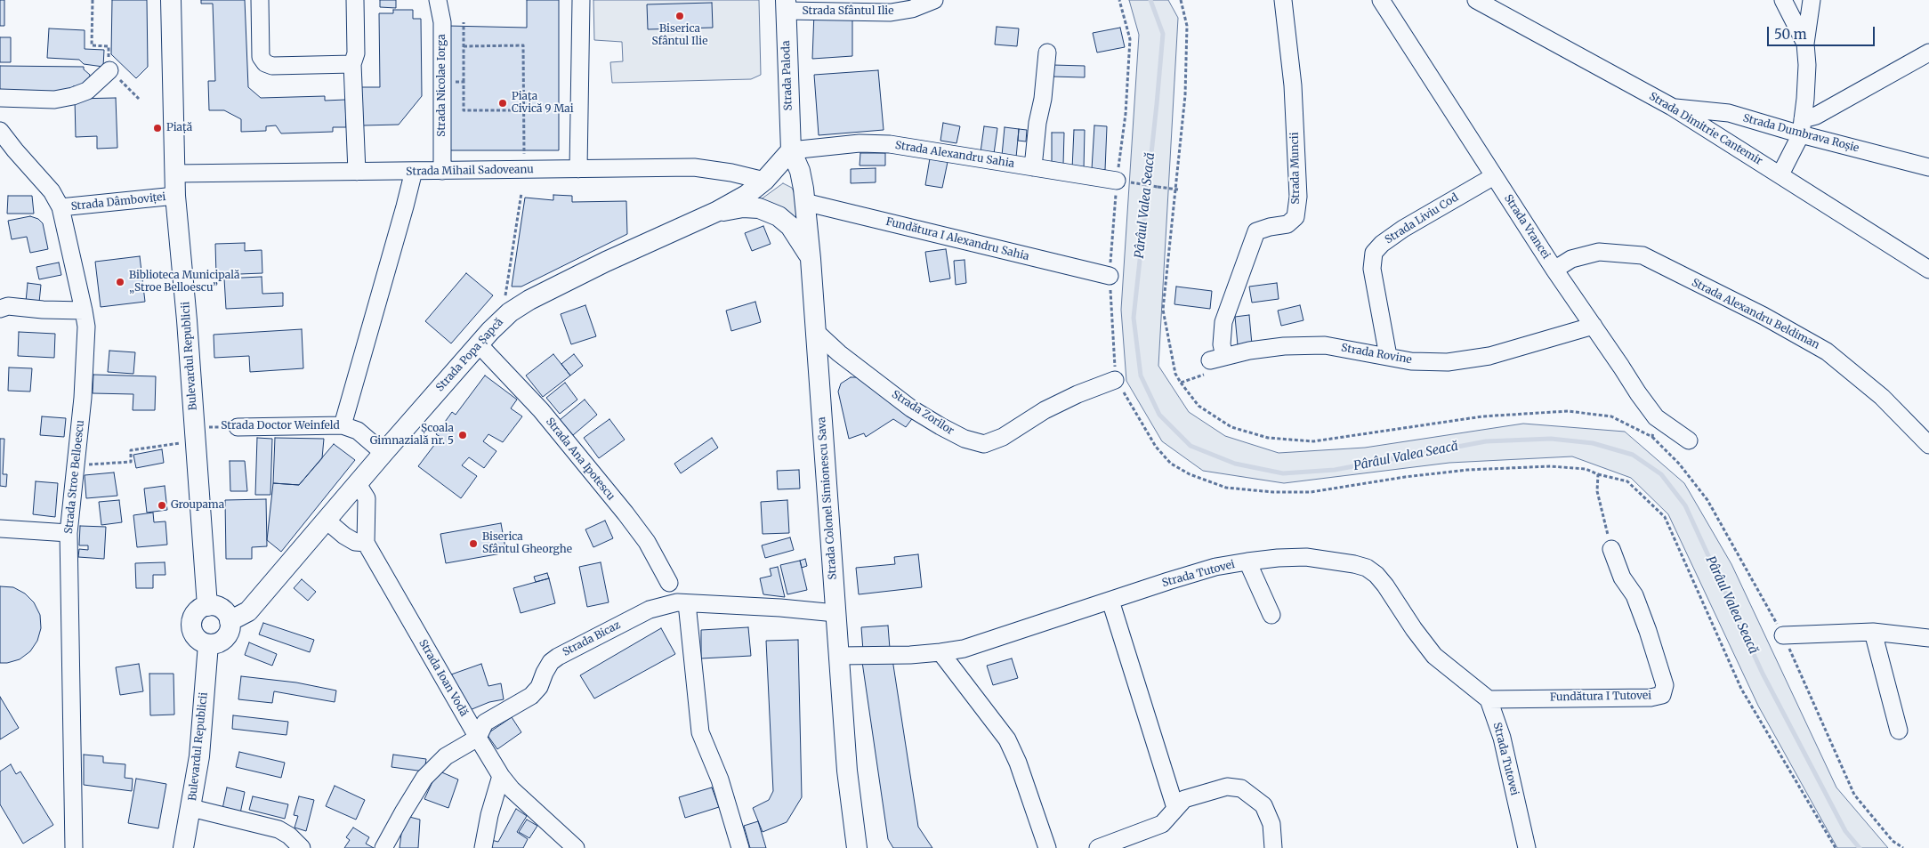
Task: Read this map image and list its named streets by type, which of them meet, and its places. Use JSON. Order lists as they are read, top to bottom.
{
  "streets": {
    "main road": [
      "Strada Paloda",
      "Strada Popa Șapcă",
      "Bulevardul Republicii",
      "Strada Colonel Simionescu Sava"
    ],
    "street": [
      "Strada Sfântul Ilie",
      "Strada Nicolae Iorga",
      "Strada Dimitrie Cantemir",
      "Strada Dumbrava Roșie",
      "Strada Alexandru Sahia",
      "Strada Muncii",
      "Strada Mihail Sadoveanu",
      "Strada Dâmboviței",
      "Strada Liviu Cod",
      "Strada Vrancei",
      "Fundătura I Alexandru Sahia",
      "Strada Alexandru Beldiman",
      "Strada Rovine",
      "Strada Zorilor",
      "Strada Doctor Weinfeld",
      "Strada Ana Ipotescu",
      "Strada Stroe Belloescu",
      "Strada Tutovei",
      "Strada Bicaz",
      "Strada Ioan Vodă",
      "Fundătura I Tutovei"
    ]
  },
  "crossings": [
    ["Strada Sfântul Ilie", "Strada Paloda"],
    ["Strada Paloda", "Strada Alexandru Sahia"],
    ["Strada Paloda", "Strada Popa Șapcă"],
    ["Strada Paloda", "Strada Colonel Simionescu Sava"],
    ["Strada Nicolae Iorga", "Strada Mihail Sadoveanu"],
    ["Strada Dimitrie Cantemir", "Strada Dumbrava Roșie"],
    ["Strada Alexandru Sahia", "Strada Popa Șapcă"],
    ["Strada Alexandru Sahia", "Strada Colonel Simionescu Sava"],
    ["Strada Muncii", "Strada Rovine"],
    ["Strada Mihail Sadoveanu", "Strada Popa Șapcă"],
    ["Strada Mihail Sadoveanu", "Bulevardul Republicii"],
    ["Strada Dâmboviței", "Bulevardul Republicii"],
    ["Strada Dâmboviței", "Strada Stroe Belloescu"],
    ["Strada Liviu Cod", "Strada Vrancei"],
    ["Strada Liviu Cod", "Strada Rovine"],
    ["Strada Vrancei", "Strada Alexandru Beldiman"],
    ["Strada Vrancei", "Strada Rovine"],
    ["Fundătura I Alexandru Sahia", "Strada Colonel Simionescu Sava"],
    ["Strada Popa Șapcă", "Bulevardul Republicii"],
    ["Strada Popa Șapcă", "Strada Doctor Weinfeld"],
    ["Strada Popa Șapcă", "Strada Ana Ipotescu"],
    ["Strada Popa Șapcă", "Strada Colonel Simionescu Sava"],
    ["Bulevardul Republicii", "Strada Doctor Weinfeld"],
    ["Strada Zorilor", "Strada Colonel Simionescu Sava"],
    ["Strada Doctor Weinfeld", "Strada Stroe Belloescu"],
    ["Strada Colonel Simionescu Sava", "Strada Tutovei"],
    ["Strada Colonel Simionescu Sava", "Strada Bicaz"],
    ["Strada Tutovei", "Fundătura I Tutovei"],
    ["Strada Bicaz", "Strada Ioan Vodă"]
  ],
  "water": ["Pârâul Valea Seacă"],
  "places": [
    "Biserica Sfântul Ilie",
    "Piața Civică 9 Mai",
    "Piață",
    "Biblioteca Municipală „Stroe Belloescu”",
    "Școala Gimnazială nr. 5",
    "Groupama",
    "Biserica Sfântul Gheorghe"
  ],
  "scale_bar": "50 m"
}
